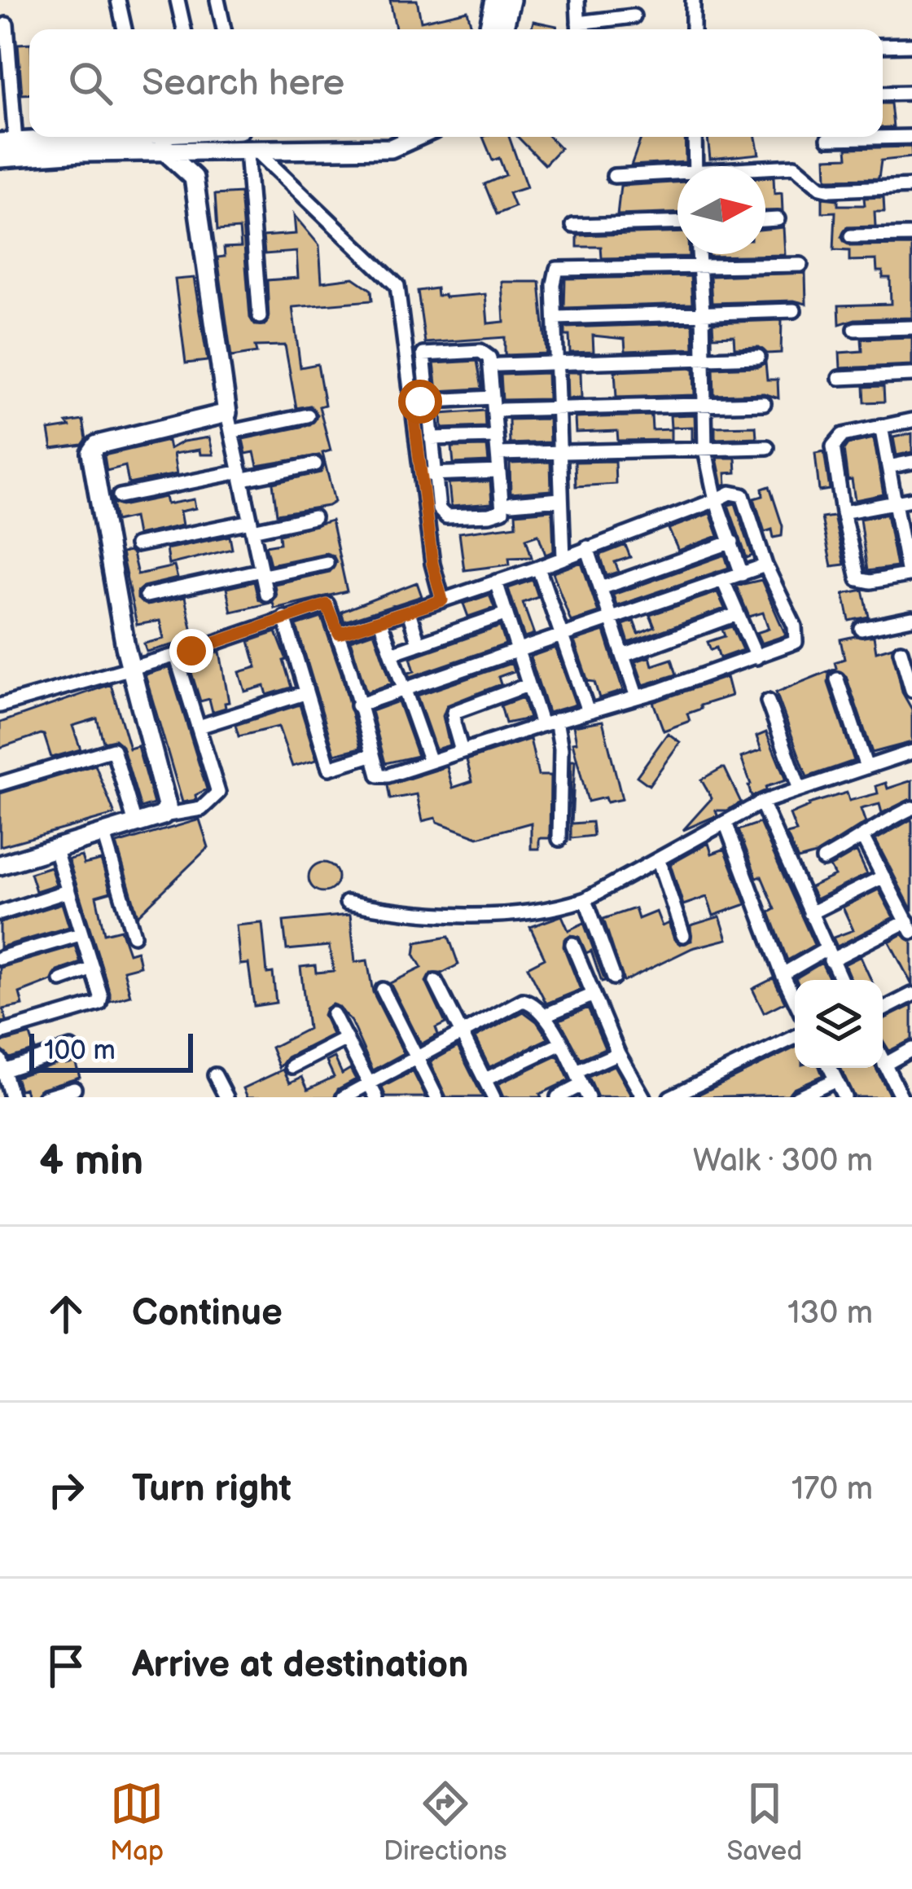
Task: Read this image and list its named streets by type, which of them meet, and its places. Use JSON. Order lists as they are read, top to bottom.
{
  "scale_bar": "100 m",
  "north": "right",
  "page": {
    "search": "Search here",
    "scale": "100 m",
    "heading": ["4 min", "Walk · 300 m"],
    "list": [
      ["Continue", "130 m"],
      ["Turn right", "170 m"],
      "Arrive at destination"
    ],
    "nav": ["Map", "Directions", "Saved"]
  }
}
